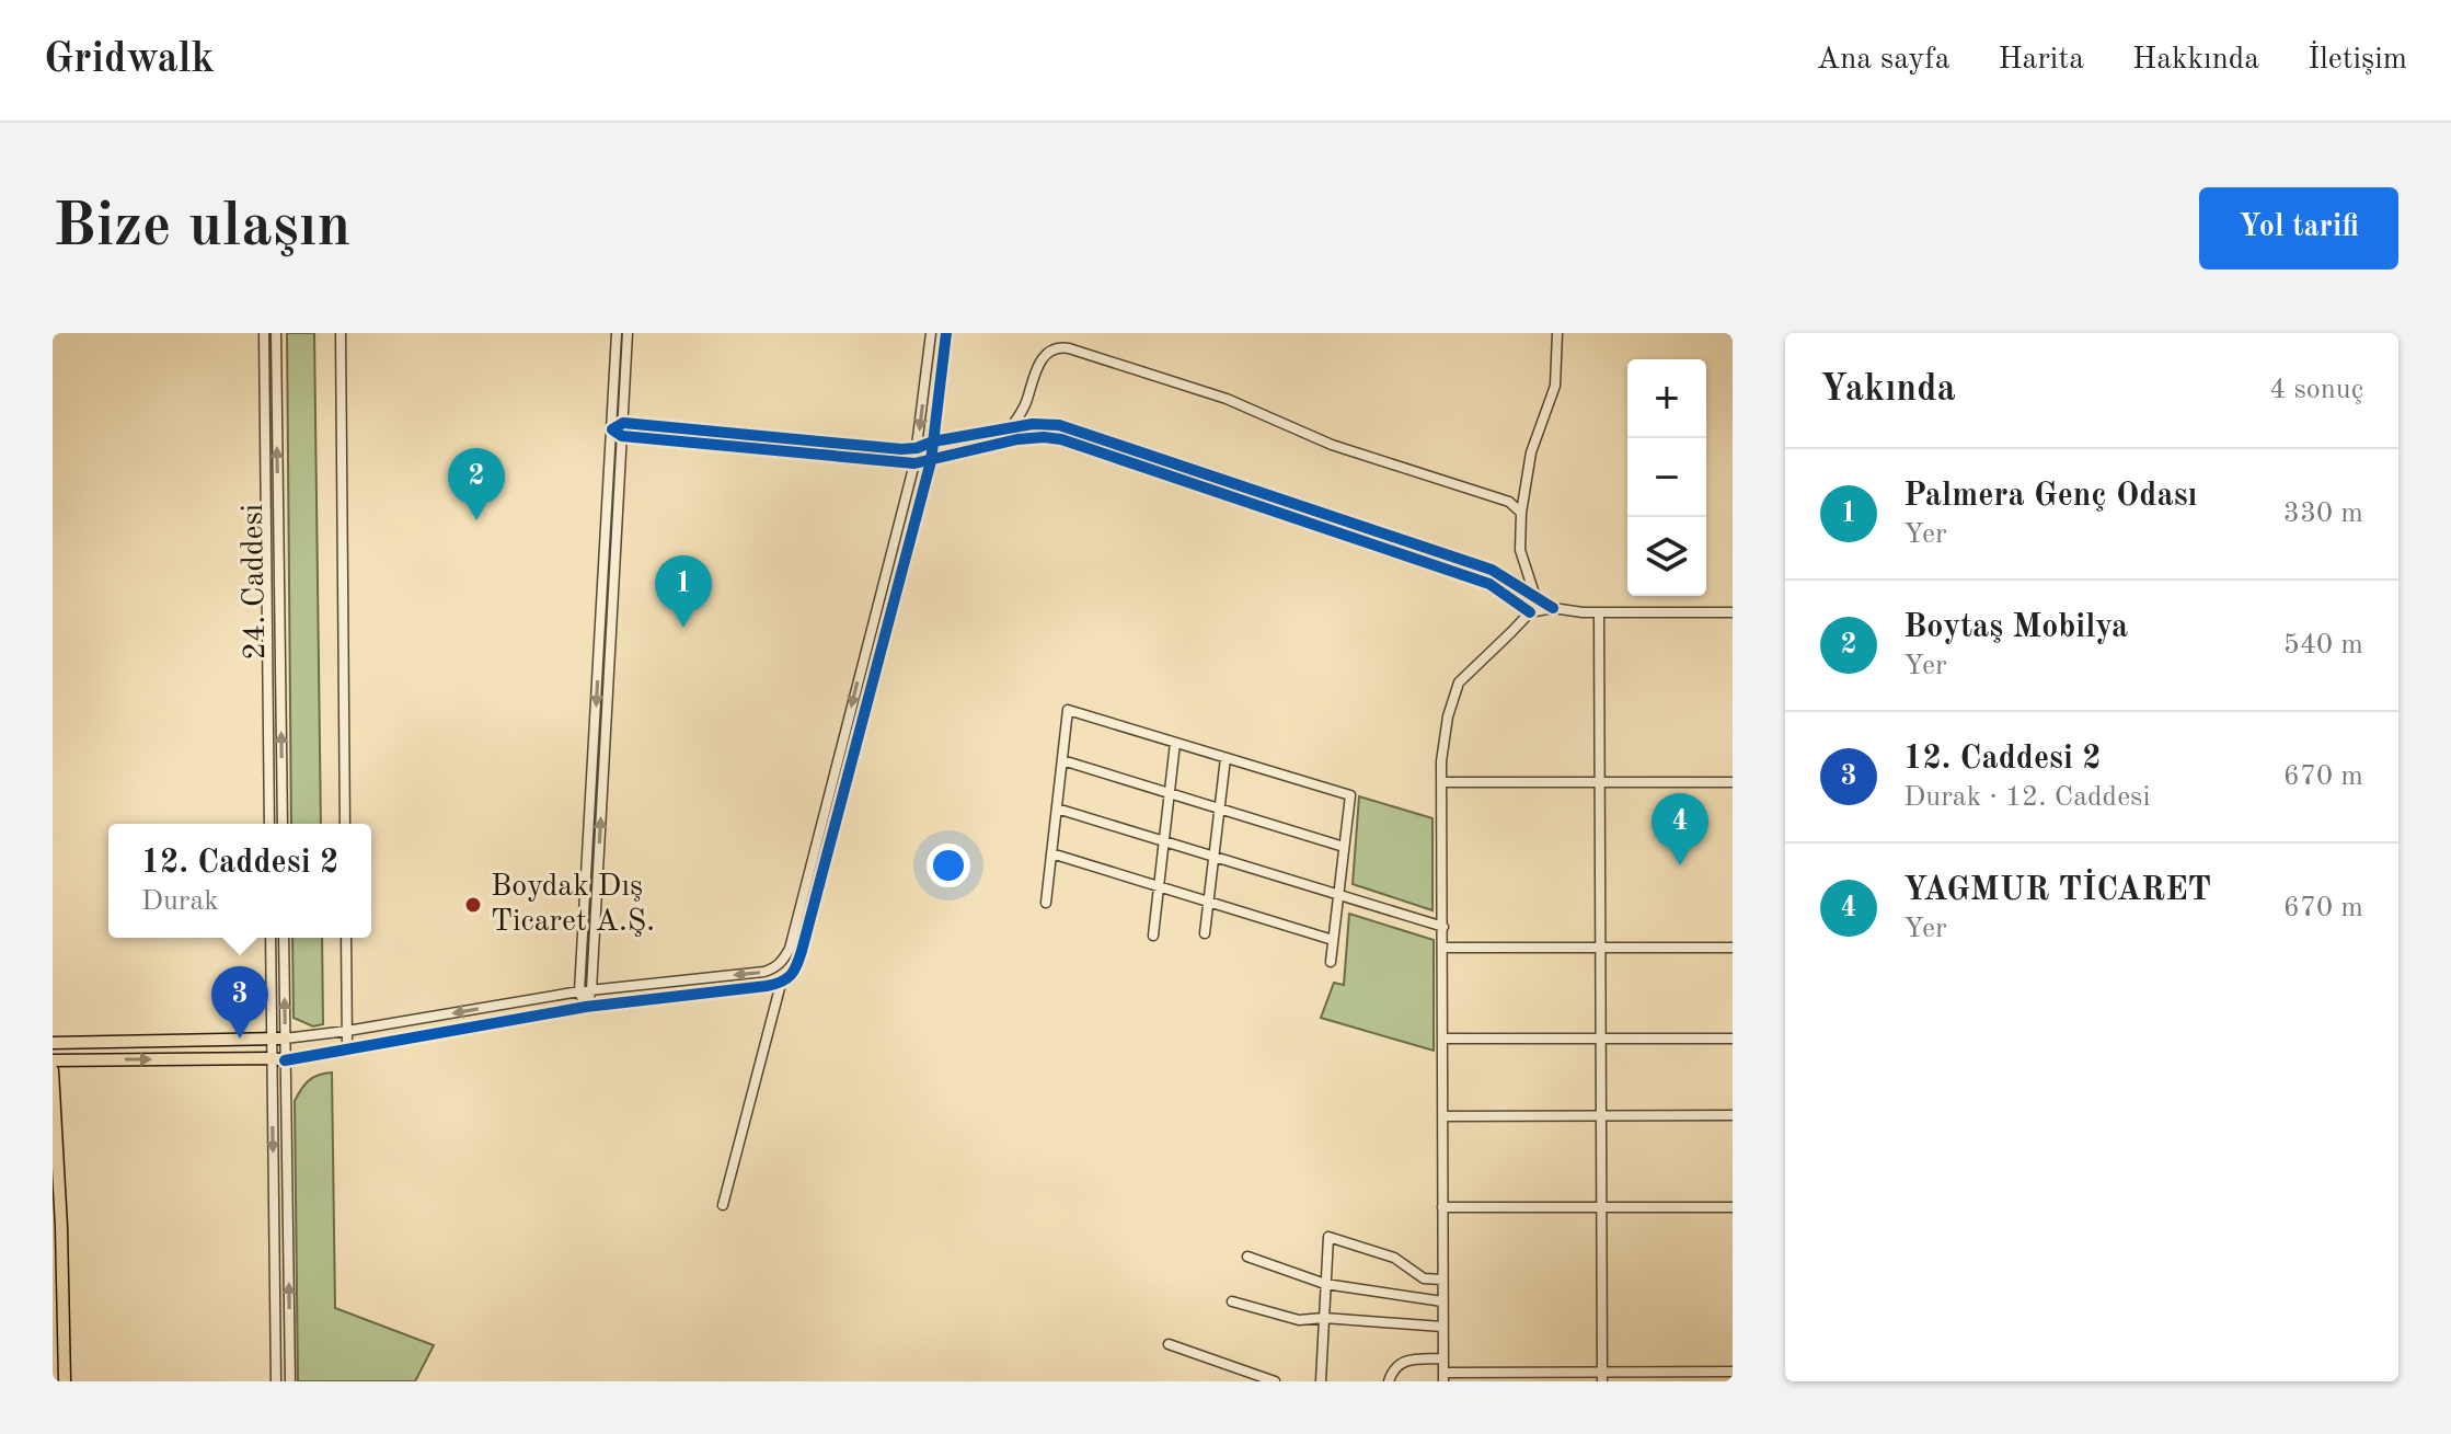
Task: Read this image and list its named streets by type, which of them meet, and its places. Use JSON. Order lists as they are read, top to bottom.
{
  "streets": {
    "street": ["24. Caddesi"]
  },
  "places": ["Boydak Dış Ticaret A.Ş."],
  "page": {
    "header": "Gridwalk",
    "nav": [
      "Ana sayfa",
      "Harita",
      "Hakkında",
      "İletişim"
    ],
    "buttons": "Yol tarifi",
    "title": "Bize ulaşın",
    "heading": ["Yakında", "4 sonuç"],
    "map_buttons": ["+", "−"],
    "list": [
      {
        "mark": "1",
        "name": "Palmera Genç Odası",
        "note": "Yer",
        "value": "330 m"
      },
      {
        "mark": "2",
        "name": "Boytaş Mobilya",
        "note": "Yer",
        "value": "540 m"
      },
      {
        "mark": "3",
        "name": "12. Caddesi 2",
        "note": "Durak · 12. Caddesi",
        "value": "670 m"
      },
      {
        "mark": "4",
        "name": "YAGMUR TİCARET",
        "note": "Yer",
        "value": "670 m"
      }
    ],
    "pins": [
      "2",
      "1",
      "4",
      "3"
    ],
    "popup": ["12. Caddesi 2", "Durak"]
  }
}
